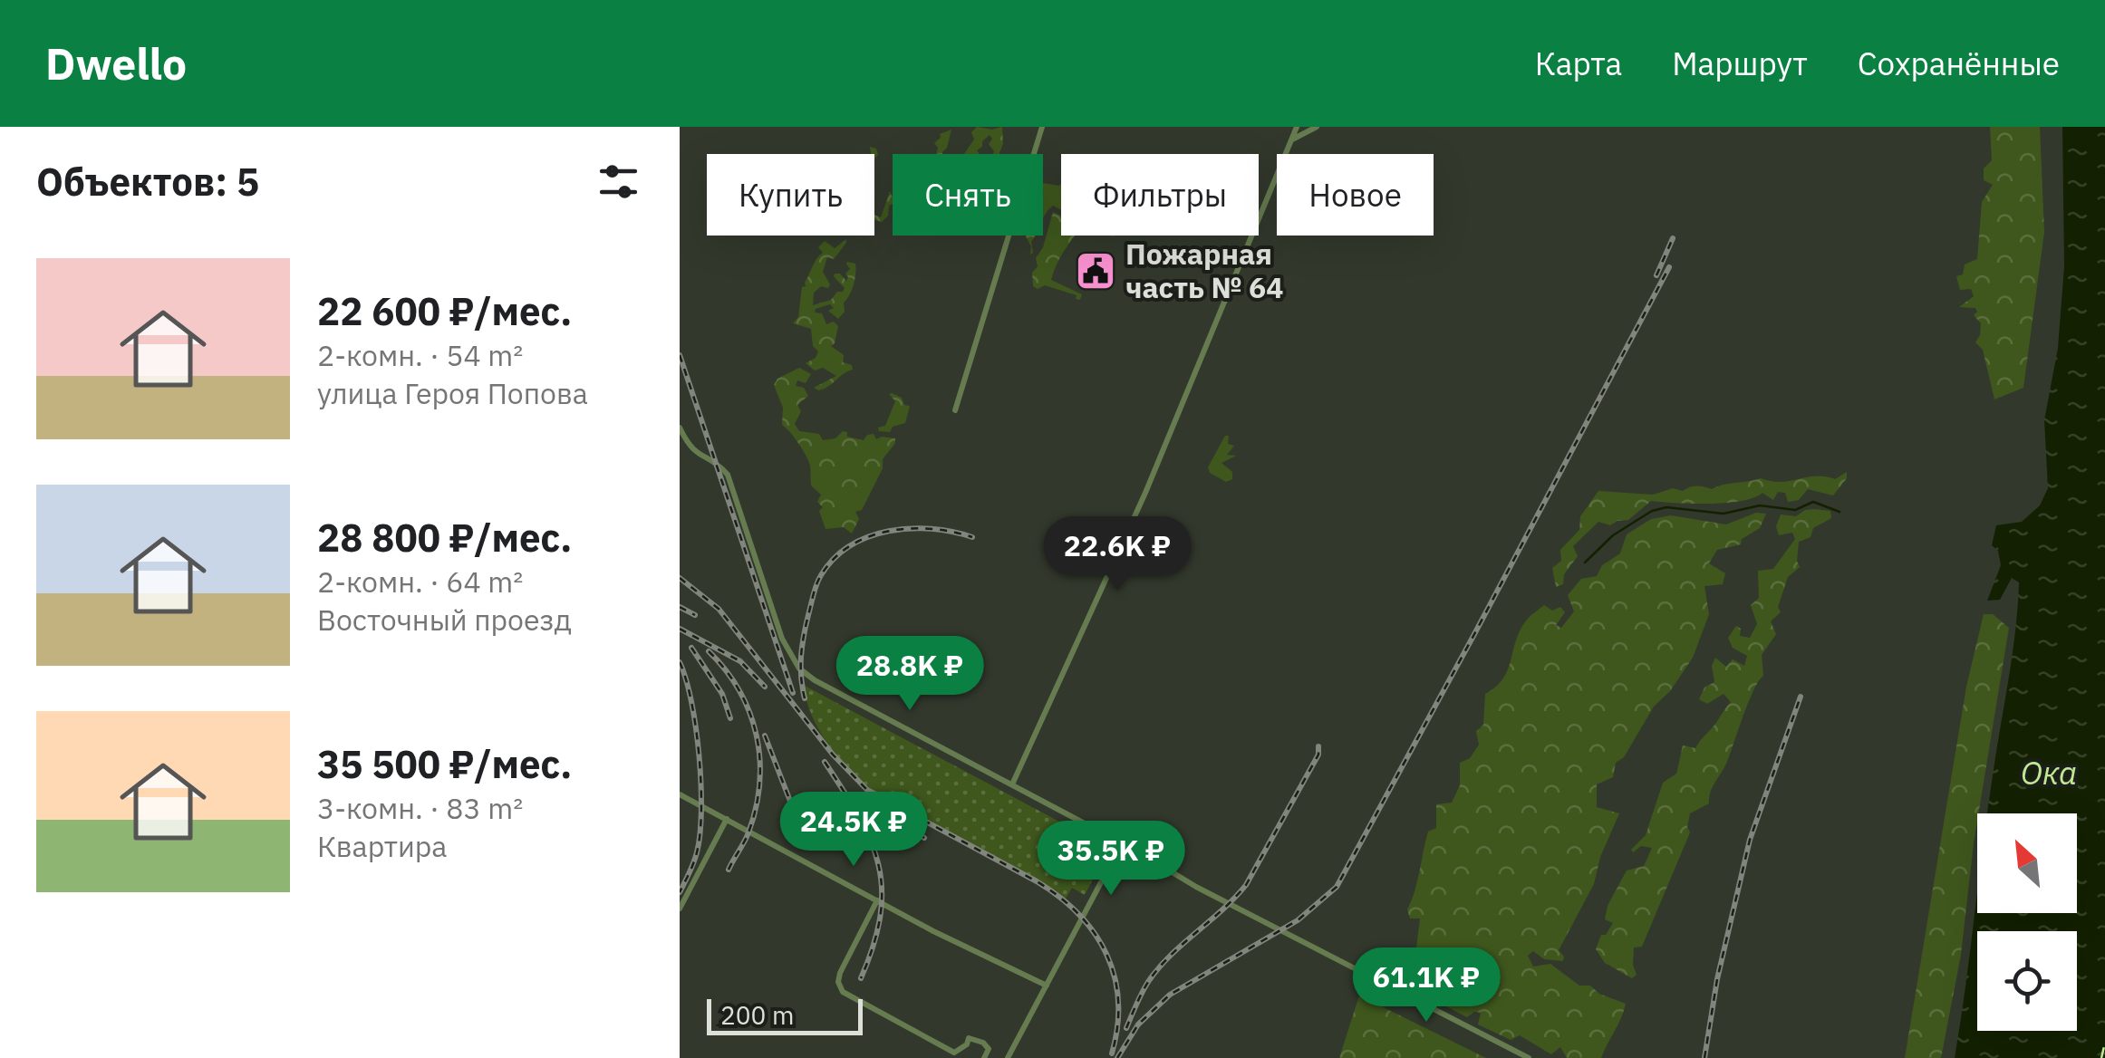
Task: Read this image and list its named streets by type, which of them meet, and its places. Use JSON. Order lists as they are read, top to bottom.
{
  "water": ["Ока"],
  "places": {
    "public building": ["Пожарная часть № 64"]
  },
  "scale_bar": "200 m",
  "north": "top left",
  "page": {
    "header": "Dwello",
    "nav": ["Карта", "Маршрут", "Сохранённые"],
    "heading": "Объектов: 5",
    "chip": [
      "Купить",
      "Снять",
      "Фильтры",
      "Новое"
    ],
    "list": [
      {
        "name": "22 600 ₽/мес.",
        "note": "2-комн. · 54 m² · улица Героя Попова"
      },
      {
        "name": "28 800 ₽/мес.",
        "note": "2-комн. · 64 m² · Восточный проезд"
      },
      {
        "name": "35 500 ₽/мес.",
        "note": "3-комн. · 83 m² · Квартира"
      }
    ],
    "price": [
      "22.6K ₽",
      "28.8K ₽",
      "24.5K ₽",
      "35.5K ₽",
      "61.1K ₽"
    ],
    "scale": "200 m"
  }
}
